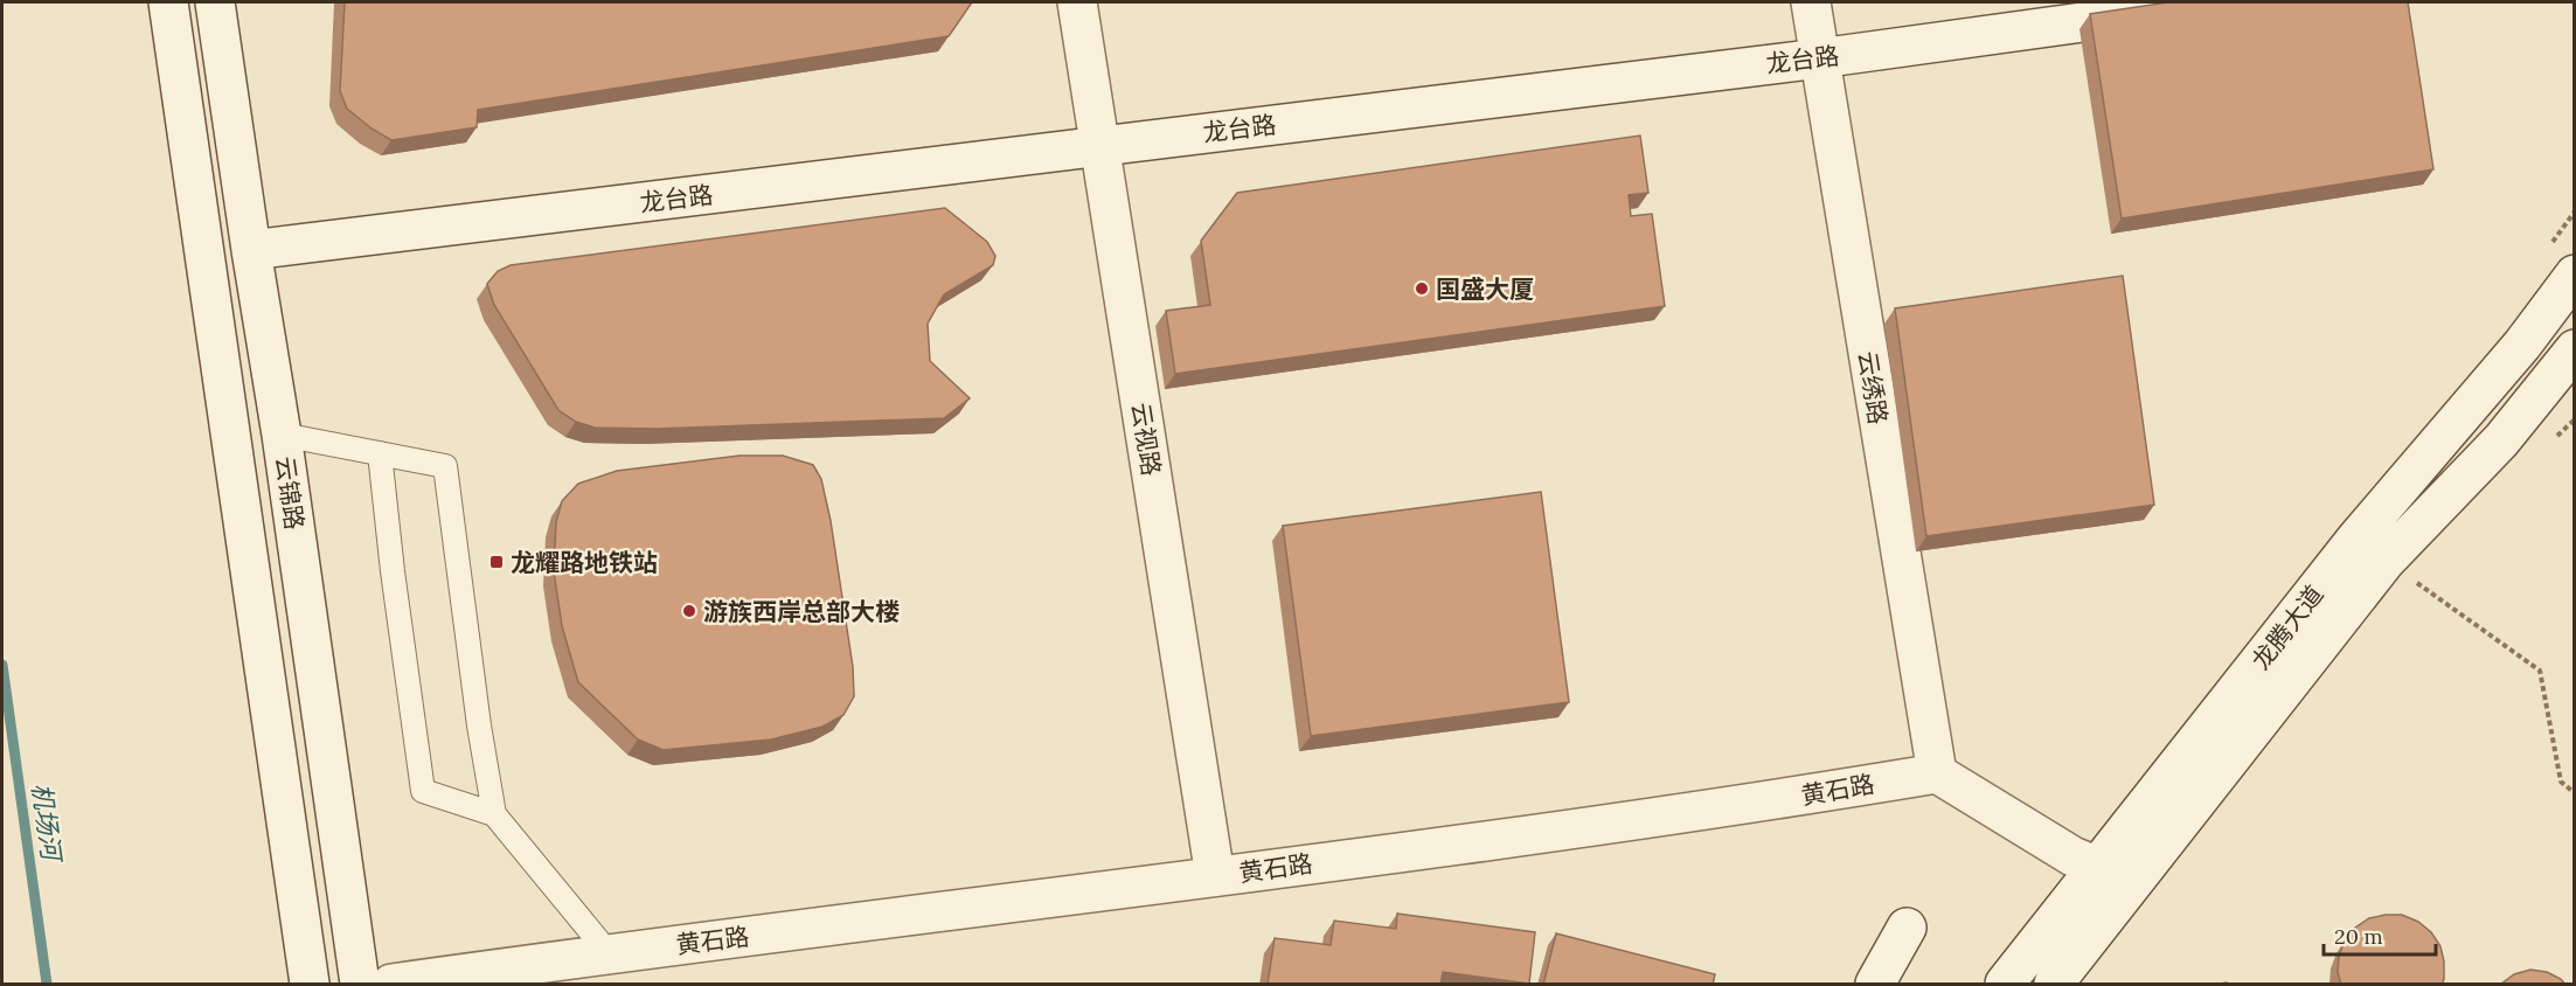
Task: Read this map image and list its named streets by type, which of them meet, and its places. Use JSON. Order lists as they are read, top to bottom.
{
  "streets": {
    "street": [
      "龙台路",
      "云绣路",
      "云视路",
      "云锦路",
      "龙腾大道",
      "黄石路"
    ]
  },
  "crossings": [
    ["龙台路", "云绣路"],
    ["龙台路", "云视路"],
    ["龙台路", "云锦路"],
    ["云绣路", "黄石路"],
    ["云视路", "黄石路"]
  ],
  "water": ["机场河"],
  "places": {
    "other": ["国盛大厦", "游族西岸总部大楼"],
    "transit": ["龙耀路地铁站"]
  },
  "scale_bar": "20 m"
}
